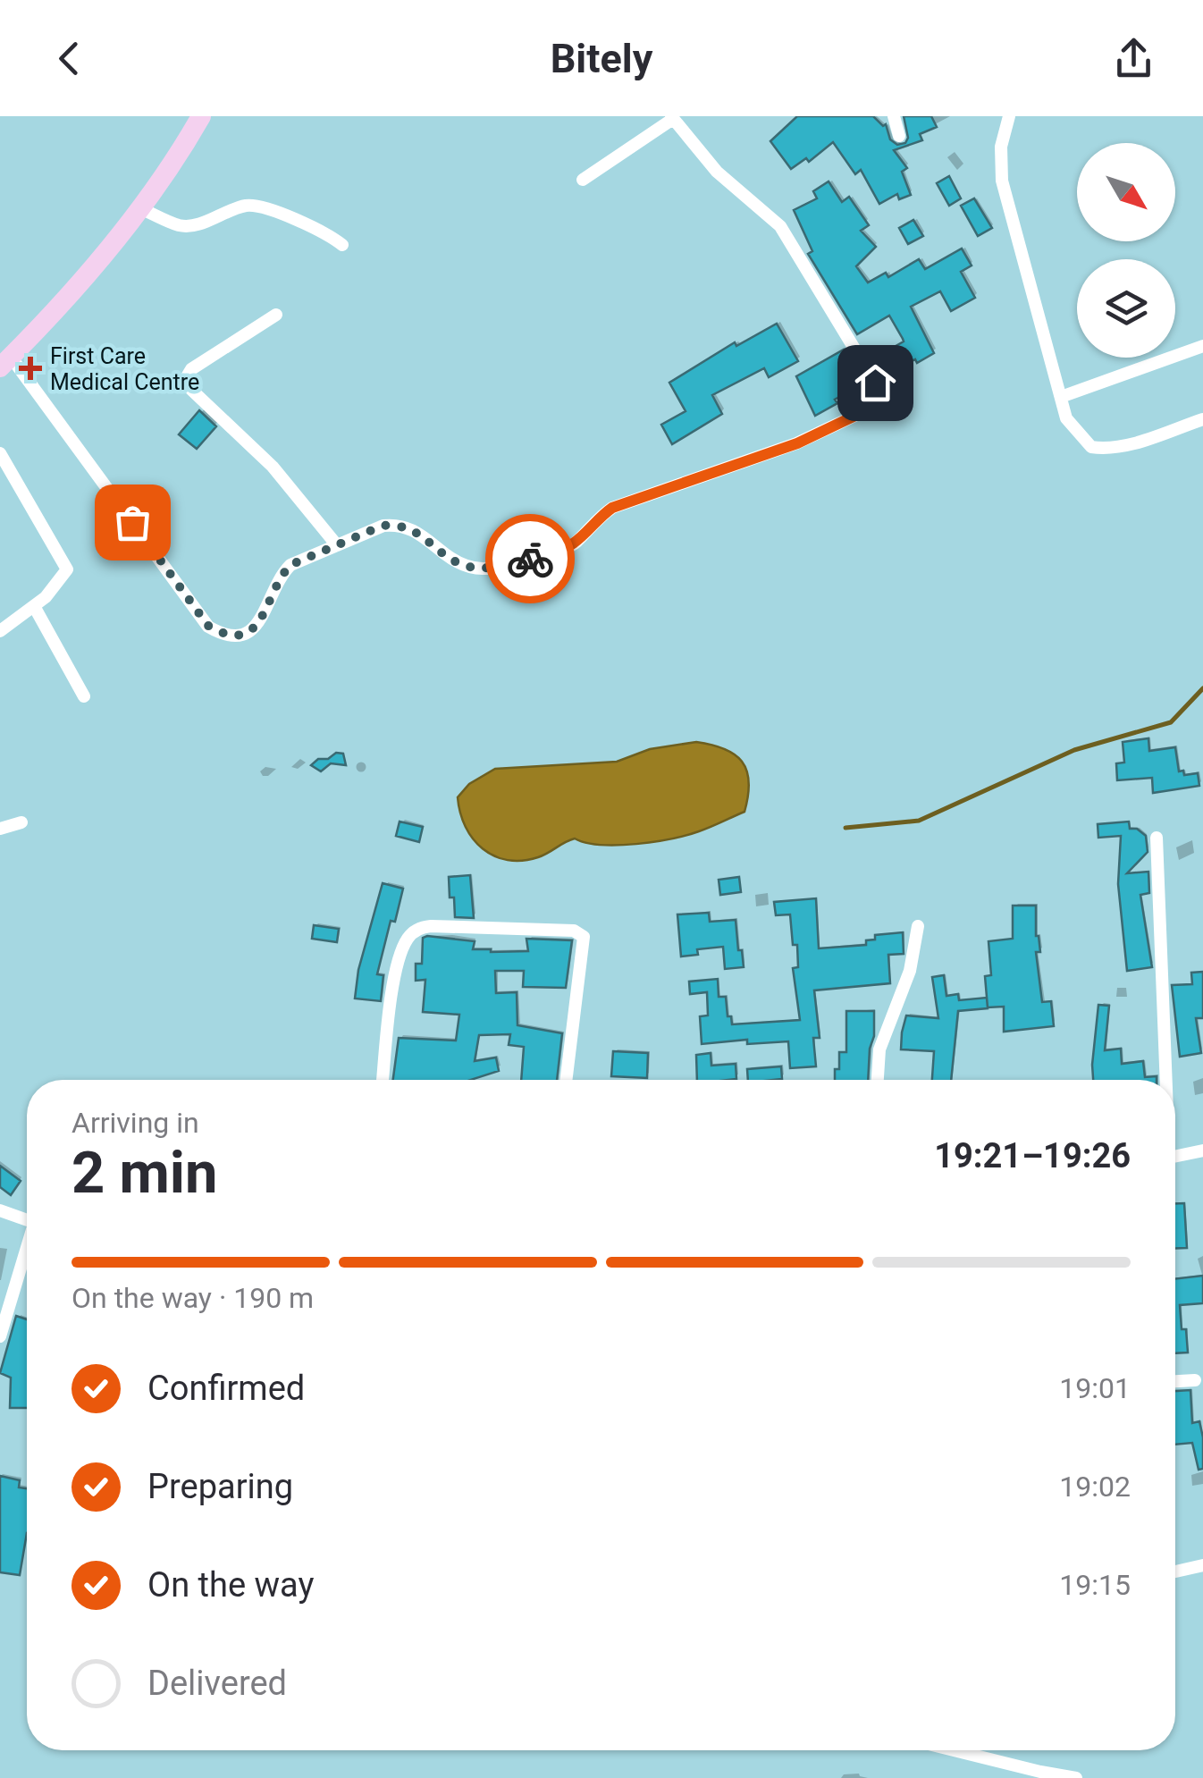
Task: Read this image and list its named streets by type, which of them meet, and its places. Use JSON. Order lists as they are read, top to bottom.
{
  "places": {
    "health": ["First Care Medical Centre"]
  },
  "north": "bottom right",
  "page": {
    "header": "Bitely",
    "heading": ["2 min", "Arriving in", "19:21–19:26"],
    "bar": "On the way · 190 m",
    "list": [
      ["Confirmed", "19:01"],
      ["Preparing", "19:02"],
      ["On the way", "19:15"],
      "Delivered"
    ]
  }
}
